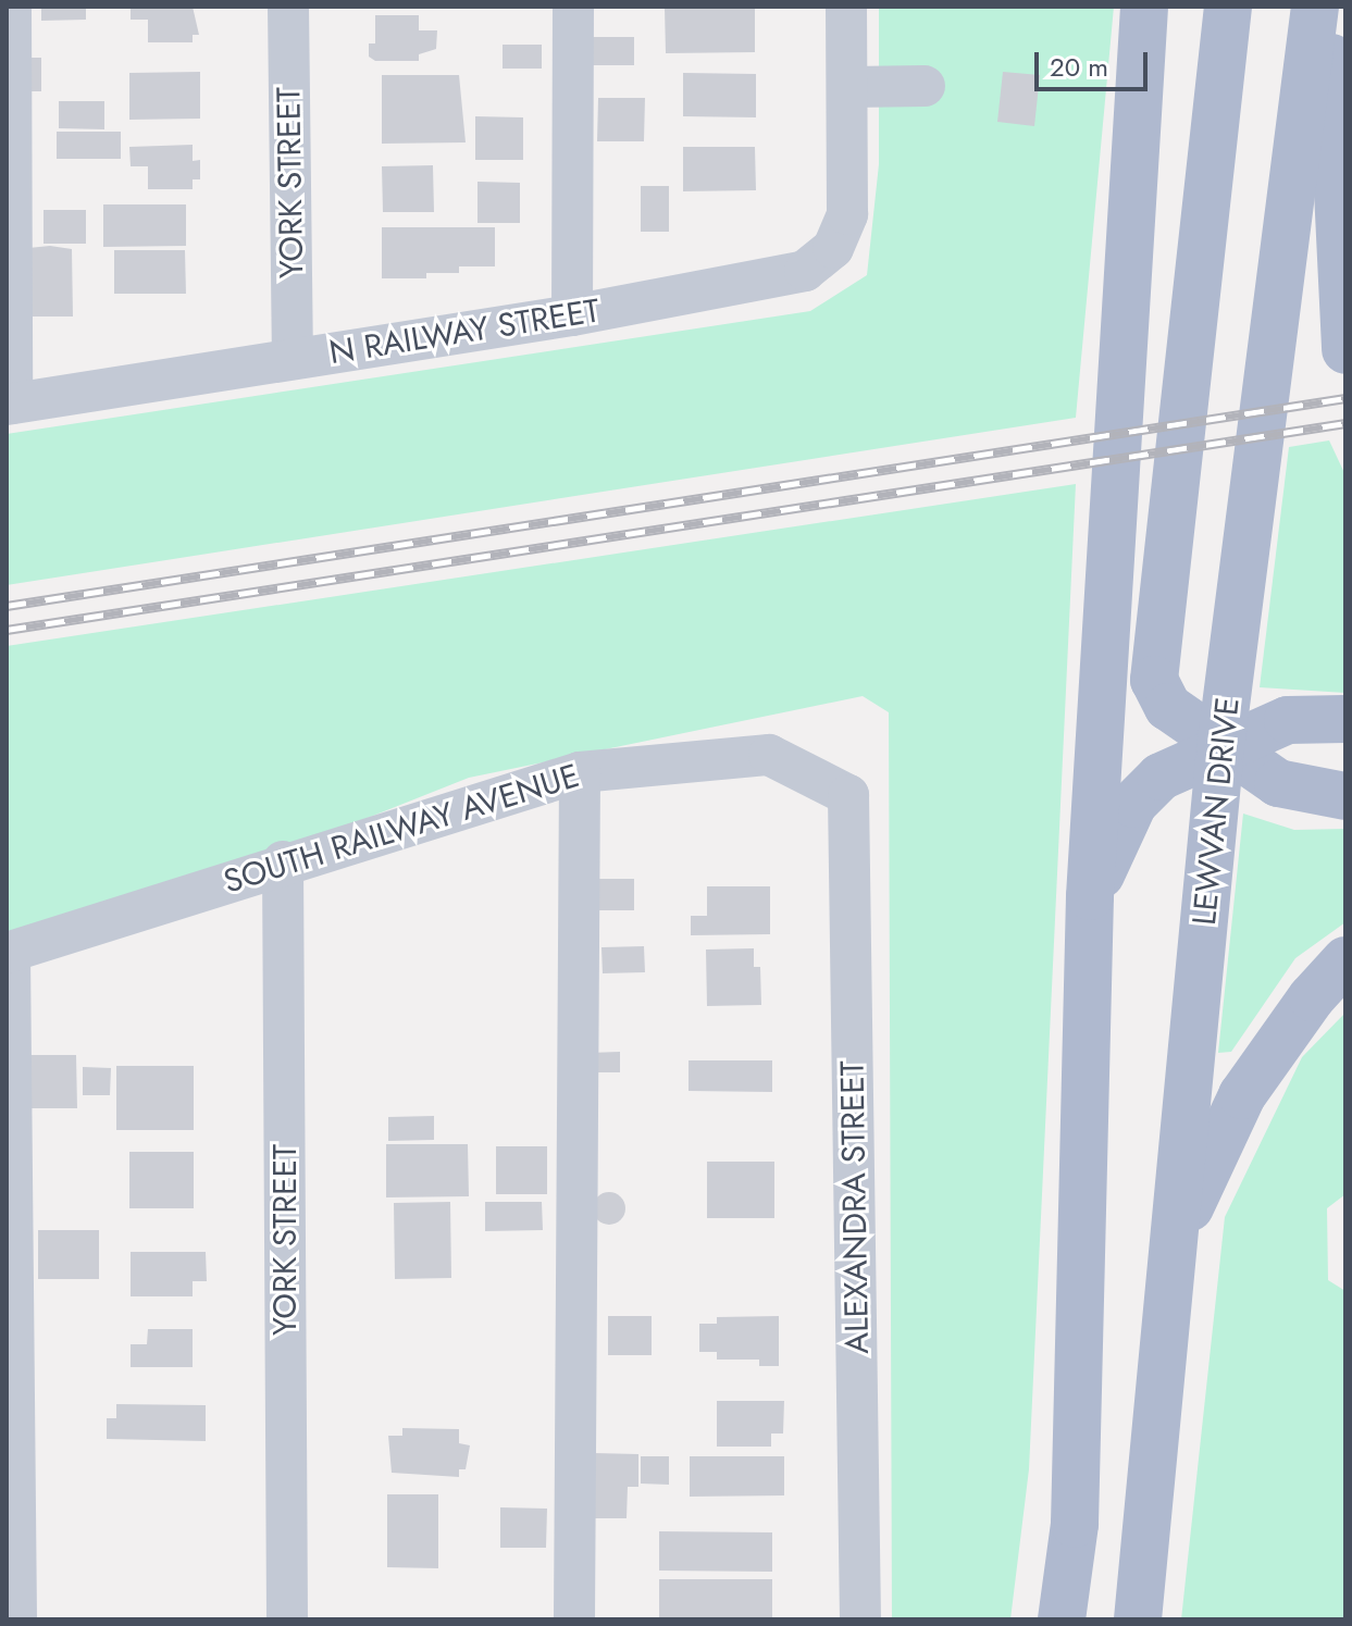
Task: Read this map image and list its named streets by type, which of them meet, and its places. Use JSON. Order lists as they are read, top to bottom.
{
  "streets": {
    "main road": ["LEWVAN DRIVE"],
    "street": [
      "YORK STREET",
      "N RAILWAY STREET",
      "SOUTH RAILWAY AVENUE",
      "ALEXANDRA STREET"
    ]
  },
  "crossings": [
    ["YORK STREET", "N RAILWAY STREET"],
    ["YORK STREET", "SOUTH RAILWAY AVENUE"],
    ["SOUTH RAILWAY AVENUE", "ALEXANDRA STREET"]
  ],
  "scale_bar": "20 m"
}
